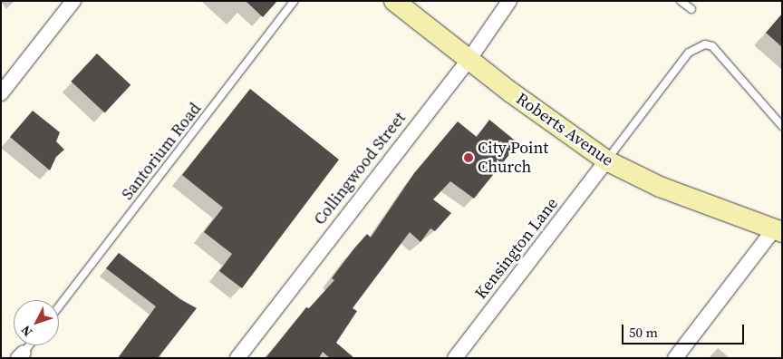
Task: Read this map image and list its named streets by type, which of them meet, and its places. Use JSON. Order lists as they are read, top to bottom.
{
  "streets": {
    "main road": ["Roberts Avenue"],
    "street": ["Collingwood Street", "Kensington Lane"],
    "lane": ["Santorium Road"]
  },
  "crossings": [
    ["Roberts Avenue", "Collingwood Street"],
    ["Roberts Avenue", "Kensington Lane"]
  ],
  "places": ["City Point Church"],
  "scale_bar": "50 m",
  "north": "bottom left"
}
